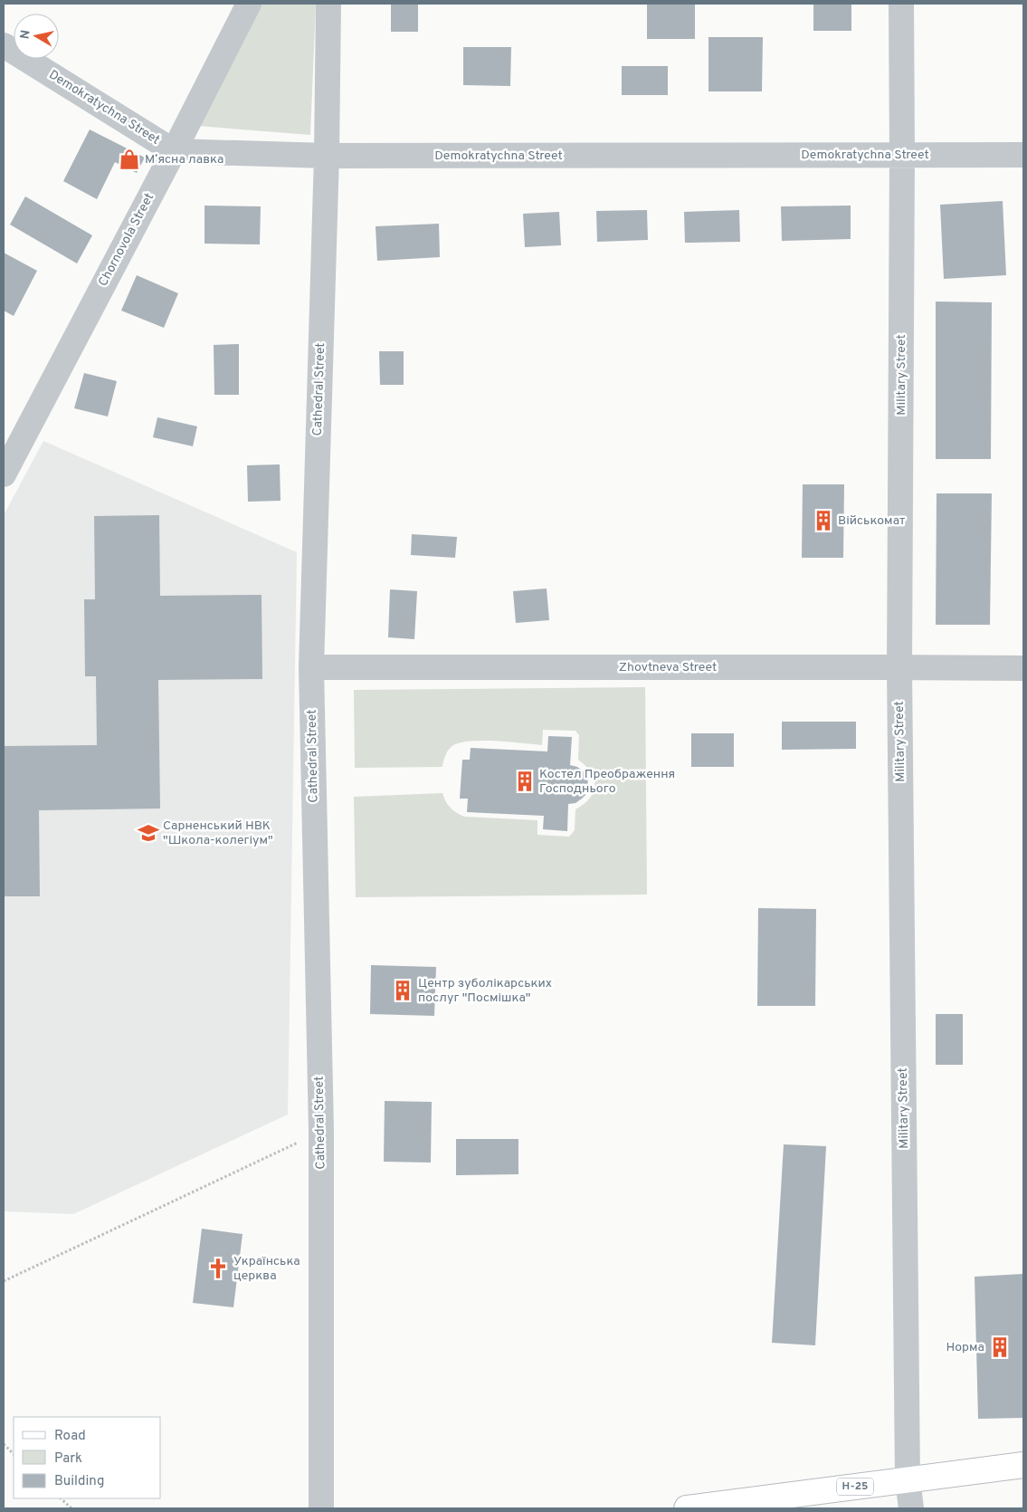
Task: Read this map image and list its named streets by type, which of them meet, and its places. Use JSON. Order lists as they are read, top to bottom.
{
  "streets": {
    "main road": ["Н-25"],
    "street": [
      "Demokratychna Street",
      "Chornovola Street",
      "Military Street",
      "Cathedral Street",
      "Zhovtneva Street"
    ]
  },
  "crossings": [
    ["Demokratychna Street", "Chornovola Street"],
    ["Demokratychna Street", "Military Street"],
    ["Demokratychna Street", "Cathedral Street"],
    ["Military Street", "Zhovtneva Street"],
    ["Military Street", "Н-25"],
    ["Cathedral Street", "Zhovtneva Street"]
  ],
  "places": {
    "shop": ["Мʼясна лавка"],
    "building": [
      "Військомат",
      "Костел Преображення Господнього",
      "Центр зуболікарських послуг \"Посмішка\"",
      "Норма"
    ],
    "school or university": ["Сарненський НВК \"Школа-колегіум\""],
    "church": ["Українська церква"]
  },
  "legend": ["Road", "Park", "Building"],
  "north": "left"
}
